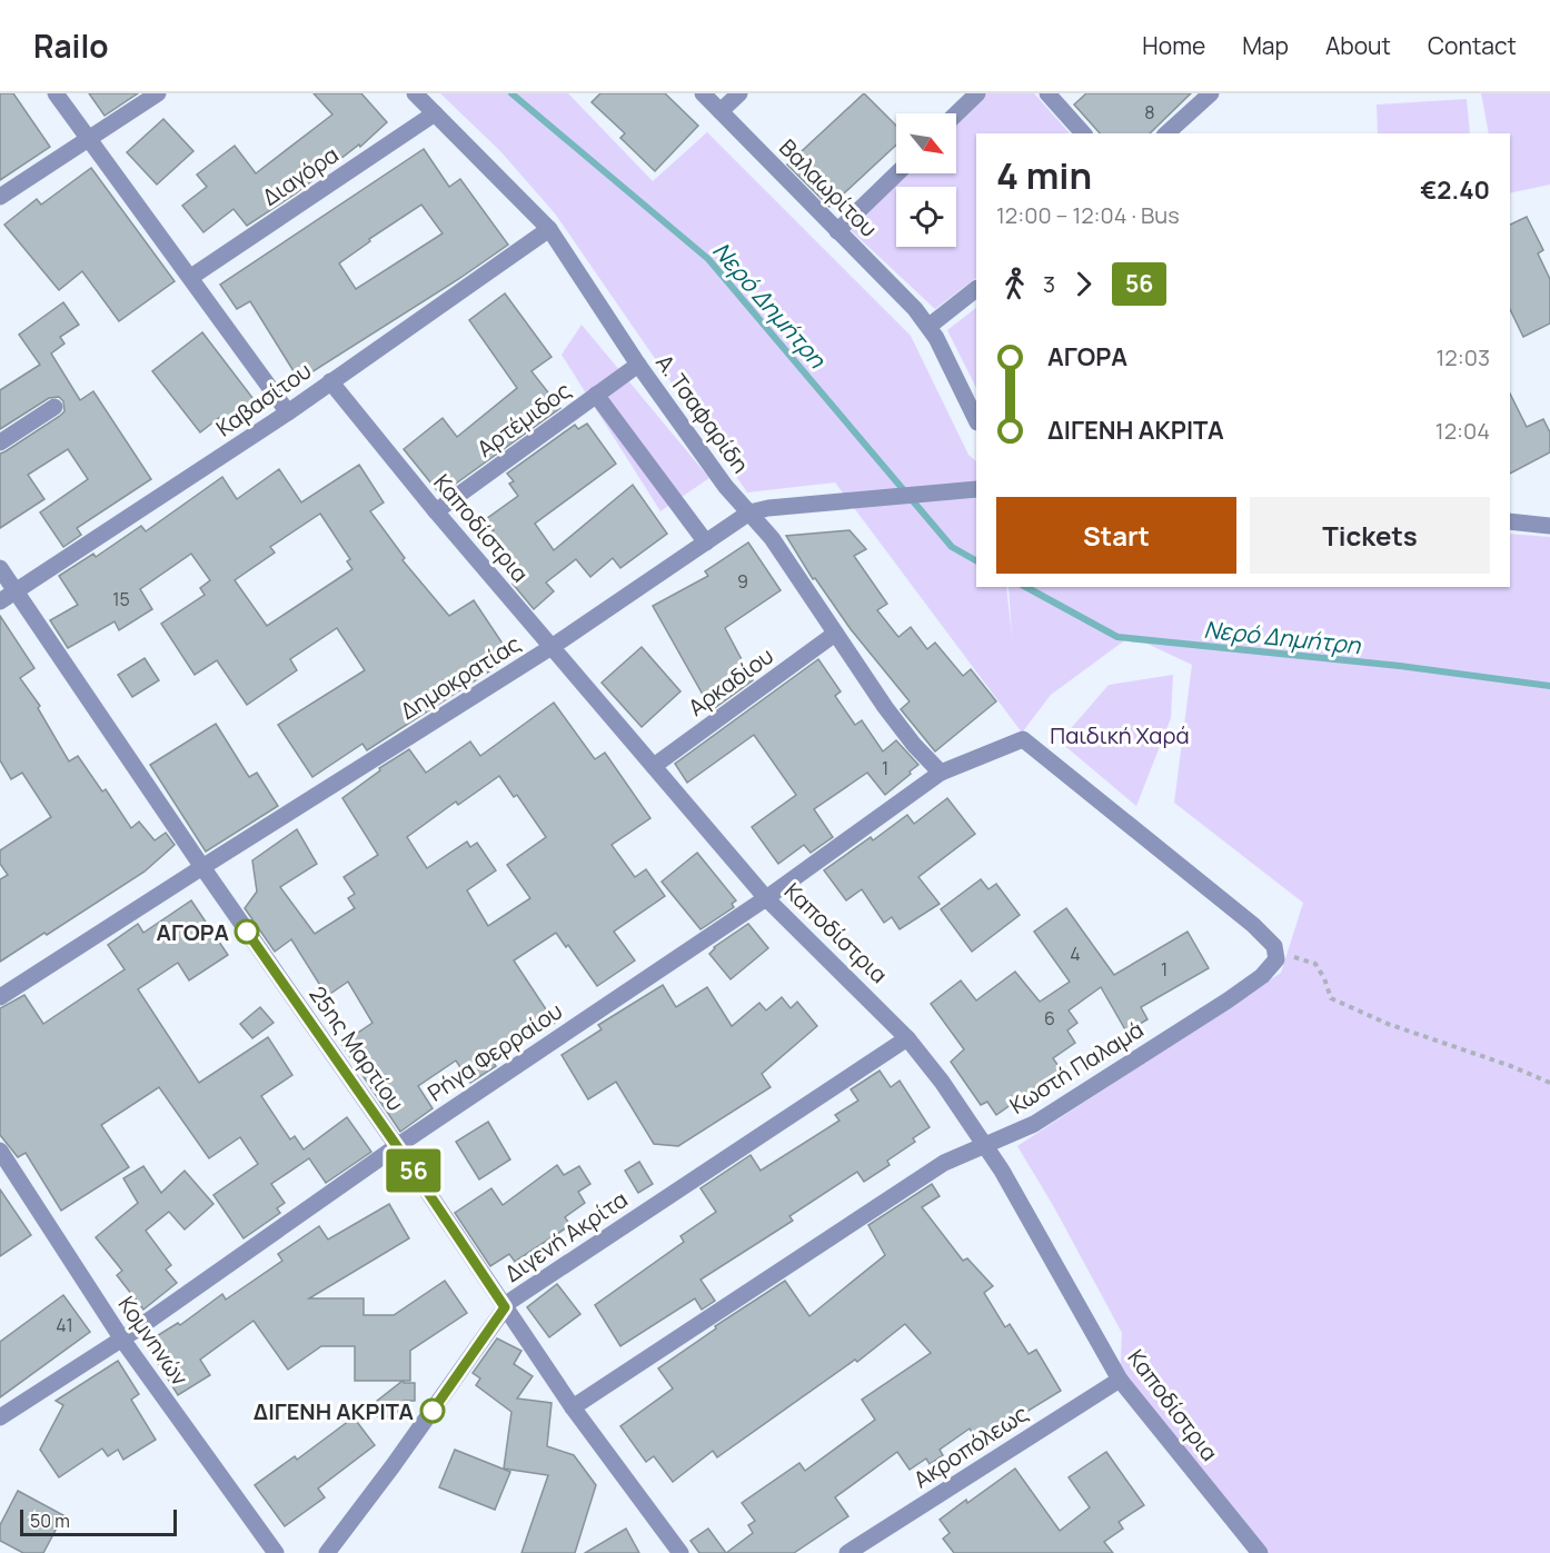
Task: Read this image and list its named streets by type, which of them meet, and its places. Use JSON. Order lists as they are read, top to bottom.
{
  "streets": {
    "street": [
      "Διαγόρα",
      "Βαλαωρίτου",
      "Καβασίτου",
      "Α. Τσαφαρίδη",
      "Αρτέμιδος",
      "Καποδίστρια",
      "Δημοκρατίας",
      "Αρκαδίου",
      "25ης Μαρτίου",
      "Ρήγα Φερραίου",
      "Κωστή Παλαμά",
      "Διγενή Ακρίτα",
      "Κομνηνών",
      "Ακροπόλεως"
    ]
  },
  "crossings": [
    ["Διαγόρα", "Α. Τσαφαρίδη"],
    ["Καβασίτου", "Α. Τσαφαρίδη"],
    ["Καβασίτου", "Καποδίστρια"],
    ["Καβασίτου", "25ης Μαρτίου"],
    ["Α. Τσαφαρίδη", "Αρτέμιδος"],
    ["Α. Τσαφαρίδη", "Δημοκρατίας"],
    ["Α. Τσαφαρίδη", "Αρκαδίου"],
    ["Α. Τσαφαρίδη", "Ρήγα Φερραίου"],
    ["Αρτέμιδος", "Καποδίστρια"],
    ["Καποδίστρια", "Δημοκρατίας"],
    ["Καποδίστρια", "Αρκαδίου"],
    ["Καποδίστρια", "Ρήγα Φερραίου"],
    ["Καποδίστρια", "Κωστή Παλαμά"],
    ["Καποδίστρια", "Διγενή Ακρίτα"],
    ["Καποδίστρια", "Ακροπόλεως"],
    ["Δημοκρατίας", "25ης Μαρτίου"],
    ["25ης Μαρτίου", "Ρήγα Φερραίου"],
    ["25ης Μαρτίου", "Κωστή Παλαμά"],
    ["25ης Μαρτίου", "Διγενή Ακρίτα"],
    ["Ρήγα Φερραίου", "Κωστή Παλαμά"],
    ["Ρήγα Φερραίου", "Κομνηνών"]
  ],
  "water": ["Νερό Δημήτρη"],
  "parks": ["Παιδική Χαρά"],
  "places": ["ΑΓΟΡΑ", "ΔΙΓΕΝΗ ΑΚΡΙΤΑ"],
  "lines": ["bus line 56"],
  "house_numbers": [
    "8",
    "9",
    "15",
    "1",
    "4",
    "1",
    "6",
    "41"
  ],
  "scale_bar": "50 m",
  "north": "bottom right",
  "page": {
    "header": "Railo",
    "nav": [
      "Home",
      "Map",
      "About",
      "Contact"
    ],
    "on_map": "56",
    "heading": ["4 min", "12:00 – 12:04 · Bus", "€2.40"],
    "legs": ["3", "56"],
    "list": [
      {
        "name": "ΑΓΟΡΑ",
        "value": "12:03"
      },
      {
        "name": "ΔΙΓΕΝΗ ΑΚΡΙΤΑ",
        "value": "12:04"
      }
    ],
    "buttons": ["Start", "Tickets"],
    "scale": "50 m"
  }
}
